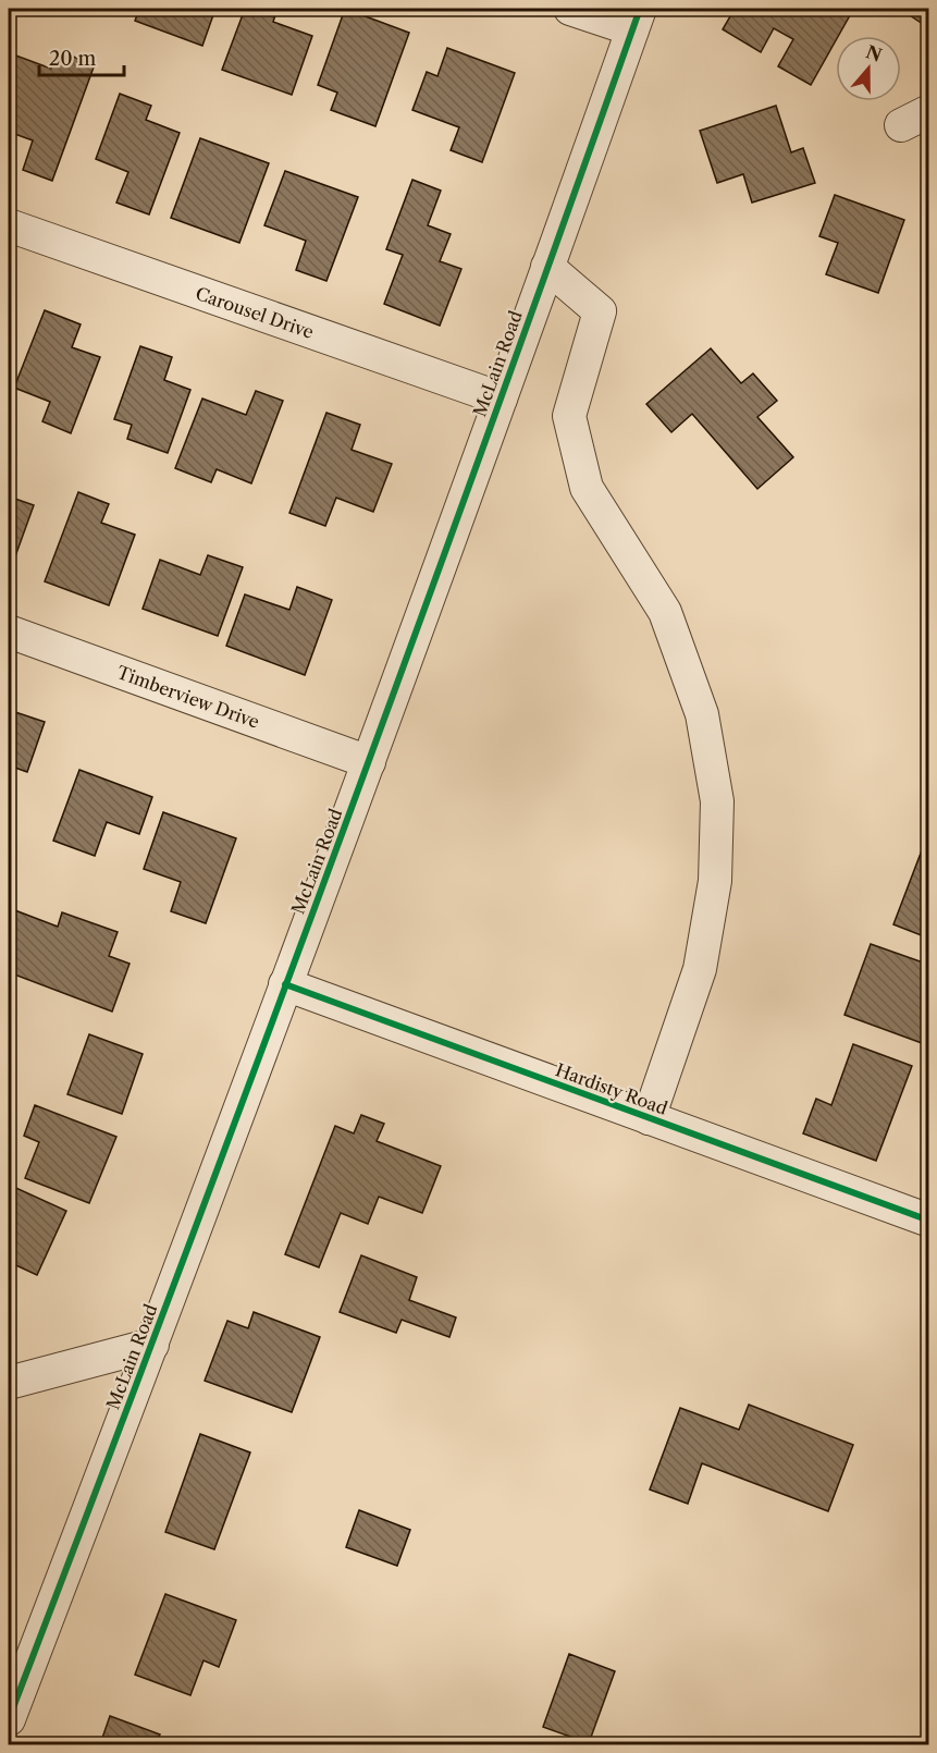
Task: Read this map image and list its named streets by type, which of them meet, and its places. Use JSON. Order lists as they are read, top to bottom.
{
  "streets": {
    "street": [
      "Carousel Drive",
      "McLain Road",
      "Timberview Drive",
      "Hardisty Road"
    ]
  },
  "crossings": [
    ["Carousel Drive", "McLain Road"],
    ["McLain Road", "Timberview Drive"],
    ["McLain Road", "Hardisty Road"]
  ],
  "scale_bar": "20 m",
  "north": "top"
}
